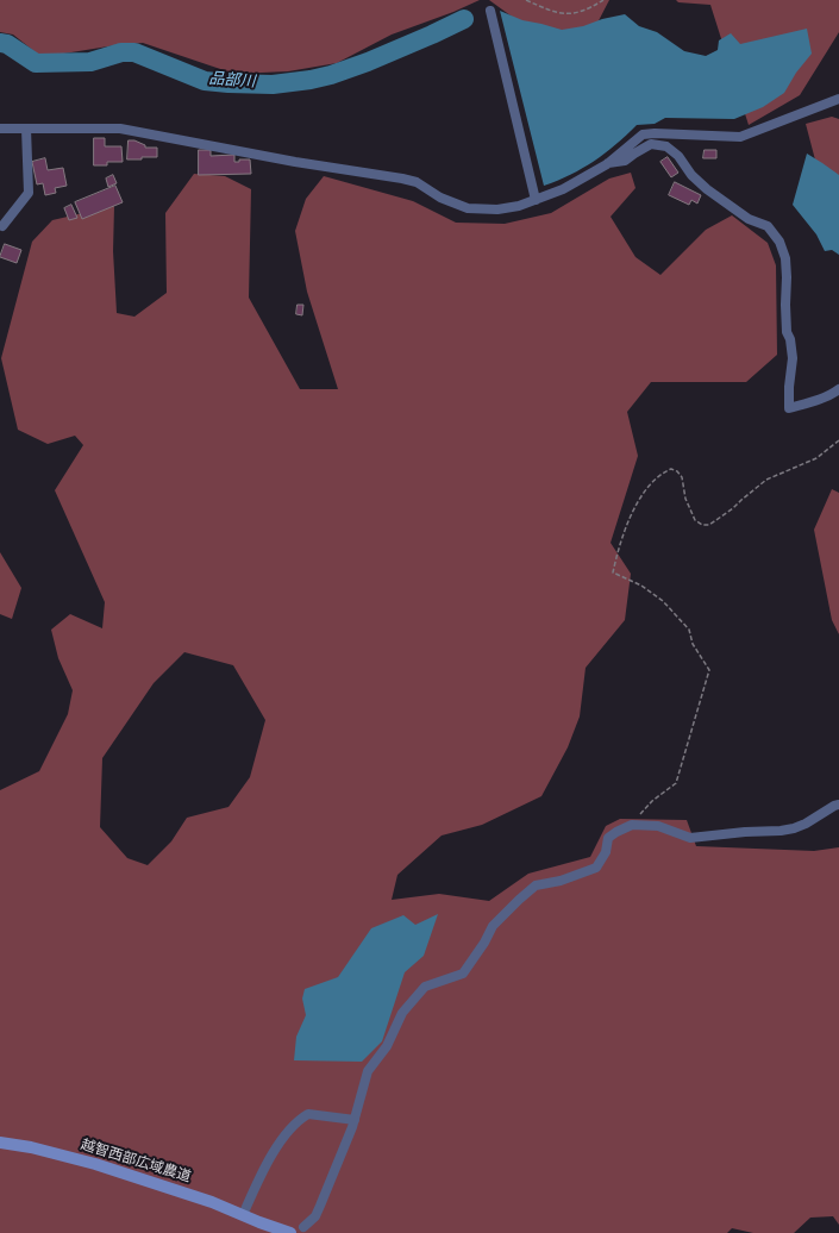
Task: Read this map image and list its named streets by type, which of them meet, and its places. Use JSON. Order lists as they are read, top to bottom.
{
  "streets": {
    "street": ["越智西部広域農道"]
  },
  "water": ["品部川"]
}
